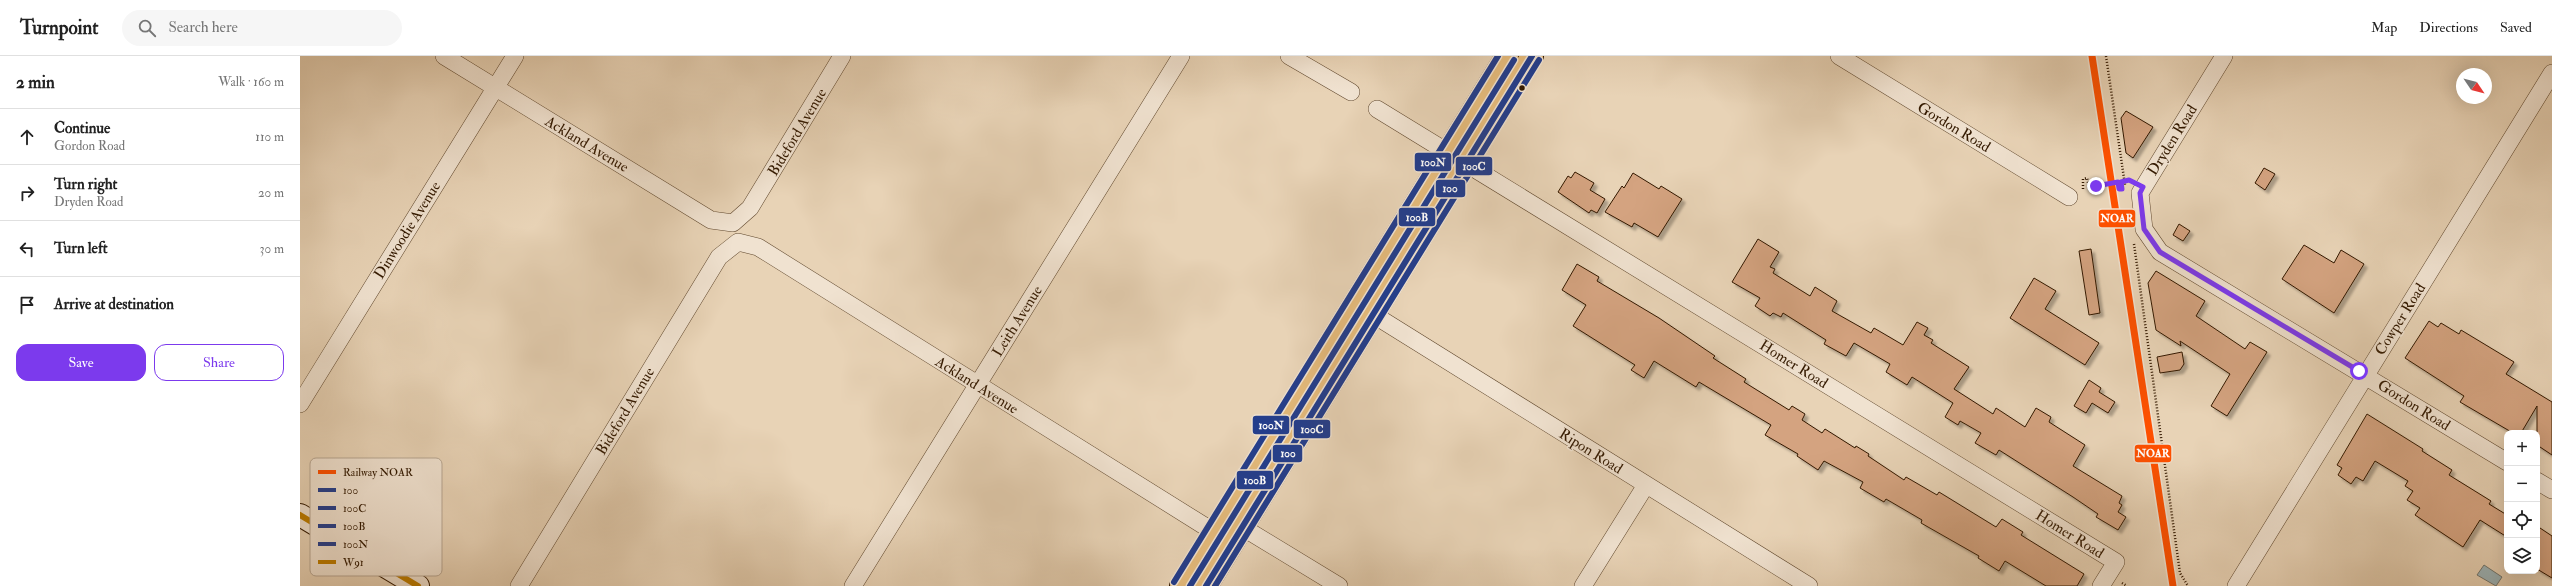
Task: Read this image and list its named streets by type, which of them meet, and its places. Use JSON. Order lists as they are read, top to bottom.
{
  "streets": {
    "street": [
      "Gordon Road",
      "Bideford Avenue",
      "Dryden Road",
      "Ackland Avenue",
      "Dinwoodie Avenue",
      "Cowper Road",
      "Leith Avenue",
      "Homer Road",
      "Ripon Road"
    ]
  },
  "crossings": [
    ["Gordon Road", "Dryden Road"],
    ["Gordon Road", "Cowper Road"],
    ["Bideford Avenue", "Ackland Avenue"],
    ["Ackland Avenue", "Dinwoodie Avenue"],
    ["Ackland Avenue", "Leith Avenue"]
  ],
  "lines": [
    "rail line NOAR",
    "transit line 100",
    "transit line 100N",
    "transit line 100C",
    "transit line 100B",
    "transit line W91"
  ],
  "legend": [
    "Railway NOAR",
    "100",
    "100C",
    "100B",
    "100N",
    "W91"
  ],
  "north": "bottom right",
  "page": {
    "header": "Turnpoint",
    "search": "Search here",
    "nav": ["Map", "Directions", "Saved"],
    "heading": ["2 min", "Walk · 160 m"],
    "list": [
      ["Continue", "Gordon Road", "110 m"],
      ["Turn right", "Dryden Road", "20 m"],
      ["Turn left", "30 m"],
      "Arrive at destination"
    ],
    "buttons": ["Save", "Share"],
    "map_buttons": ["+", "−"]
  }
}
